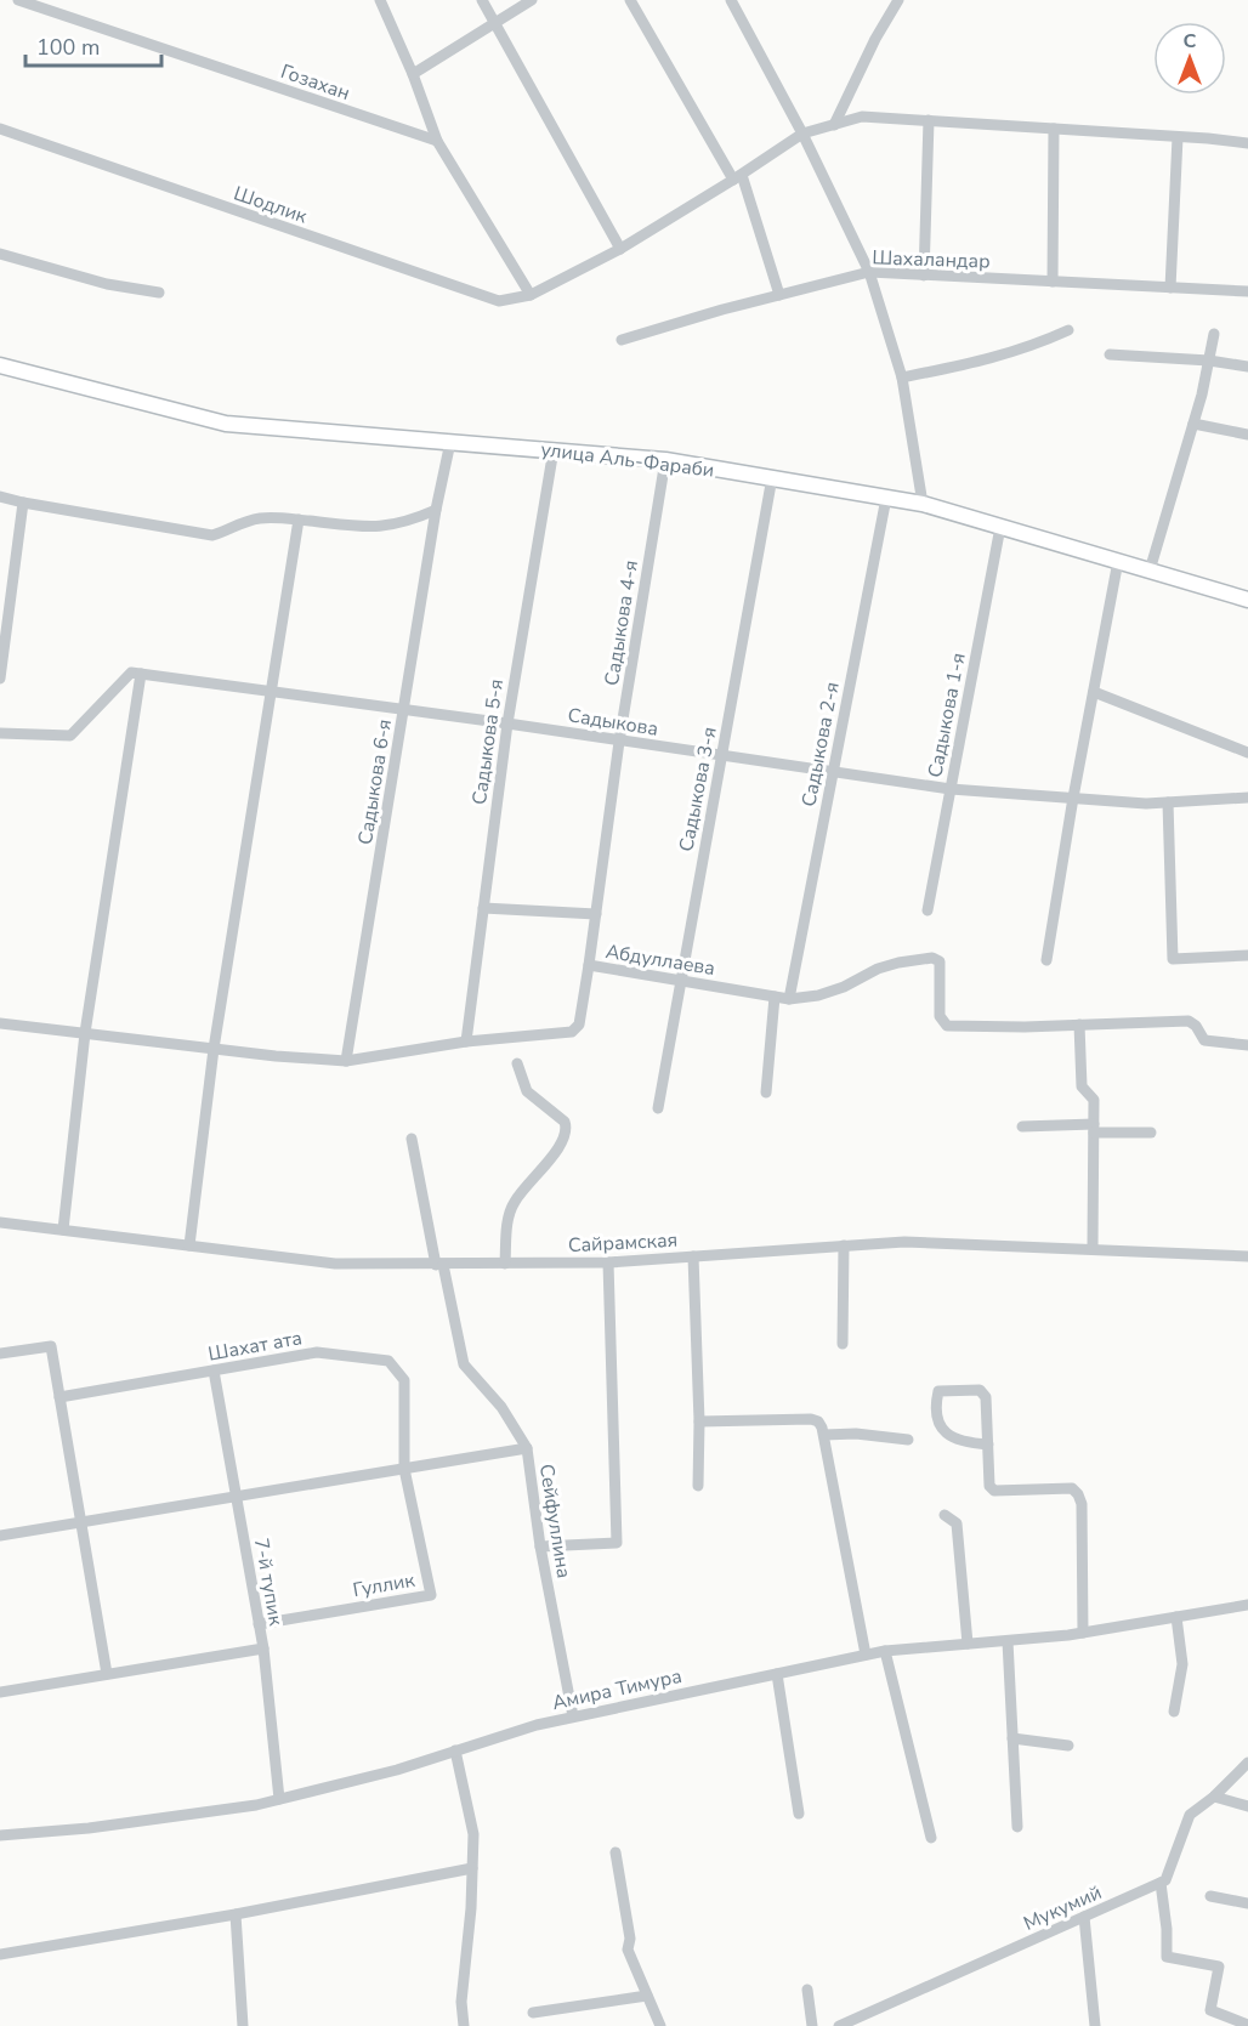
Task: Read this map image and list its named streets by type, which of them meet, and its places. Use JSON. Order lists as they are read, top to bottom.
{
  "streets": {
    "main road": ["улица Аль-Фараби"],
    "street": [
      "Гозахан",
      "Шодлик",
      "Шахаландар",
      "Садыкова 4-я",
      "Садыкова 1-я",
      "Садыкова",
      "Садыкова 5-я",
      "Садыкова 2-я",
      "Садыкова 6-я",
      "Садыкова 3-я",
      "Абдуллаева",
      "Сайрамская",
      "Шахат ата",
      "Сейфуллина",
      "7-й тупик",
      "Гуллик",
      "Амира Тимура",
      "Мукумий"
    ]
  },
  "crossings": [
    ["улица Аль-Фараби", "Садыкова 4-я"],
    ["улица Аль-Фараби", "Садыкова 1-я"],
    ["улица Аль-Фараби", "Садыкова 5-я"],
    ["улица Аль-Фараби", "Садыкова 2-я"],
    ["улица Аль-Фараби", "Садыкова 6-я"],
    ["улица Аль-Фараби", "Садыкова 3-я"],
    ["Садыкова 4-я", "Садыкова"],
    ["Садыкова 4-я", "Абдуллаева"],
    ["Садыкова 1-я", "Садыкова"],
    ["Садыкова", "Садыкова 5-я"],
    ["Садыкова", "Садыкова 2-я"],
    ["Садыкова", "Садыкова 6-я"],
    ["Садыкова", "Садыкова 3-я"],
    ["Садыкова 5-я", "Абдуллаева"],
    ["Садыкова 2-я", "Абдуллаева"],
    ["Садыкова 6-я", "Абдуллаева"],
    ["Садыкова 3-я", "Абдуллаева"],
    ["Сайрамская", "Сейфуллина"],
    ["Шахат ата", "7-й тупик"],
    ["Шахат ата", "Гуллик"],
    ["Сейфуллина", "Амира Тимура"],
    ["7-й тупик", "Гуллик"],
    ["7-й тупик", "Амира Тимура"]
  ],
  "scale_bar": "100 m",
  "north": "top"
}
